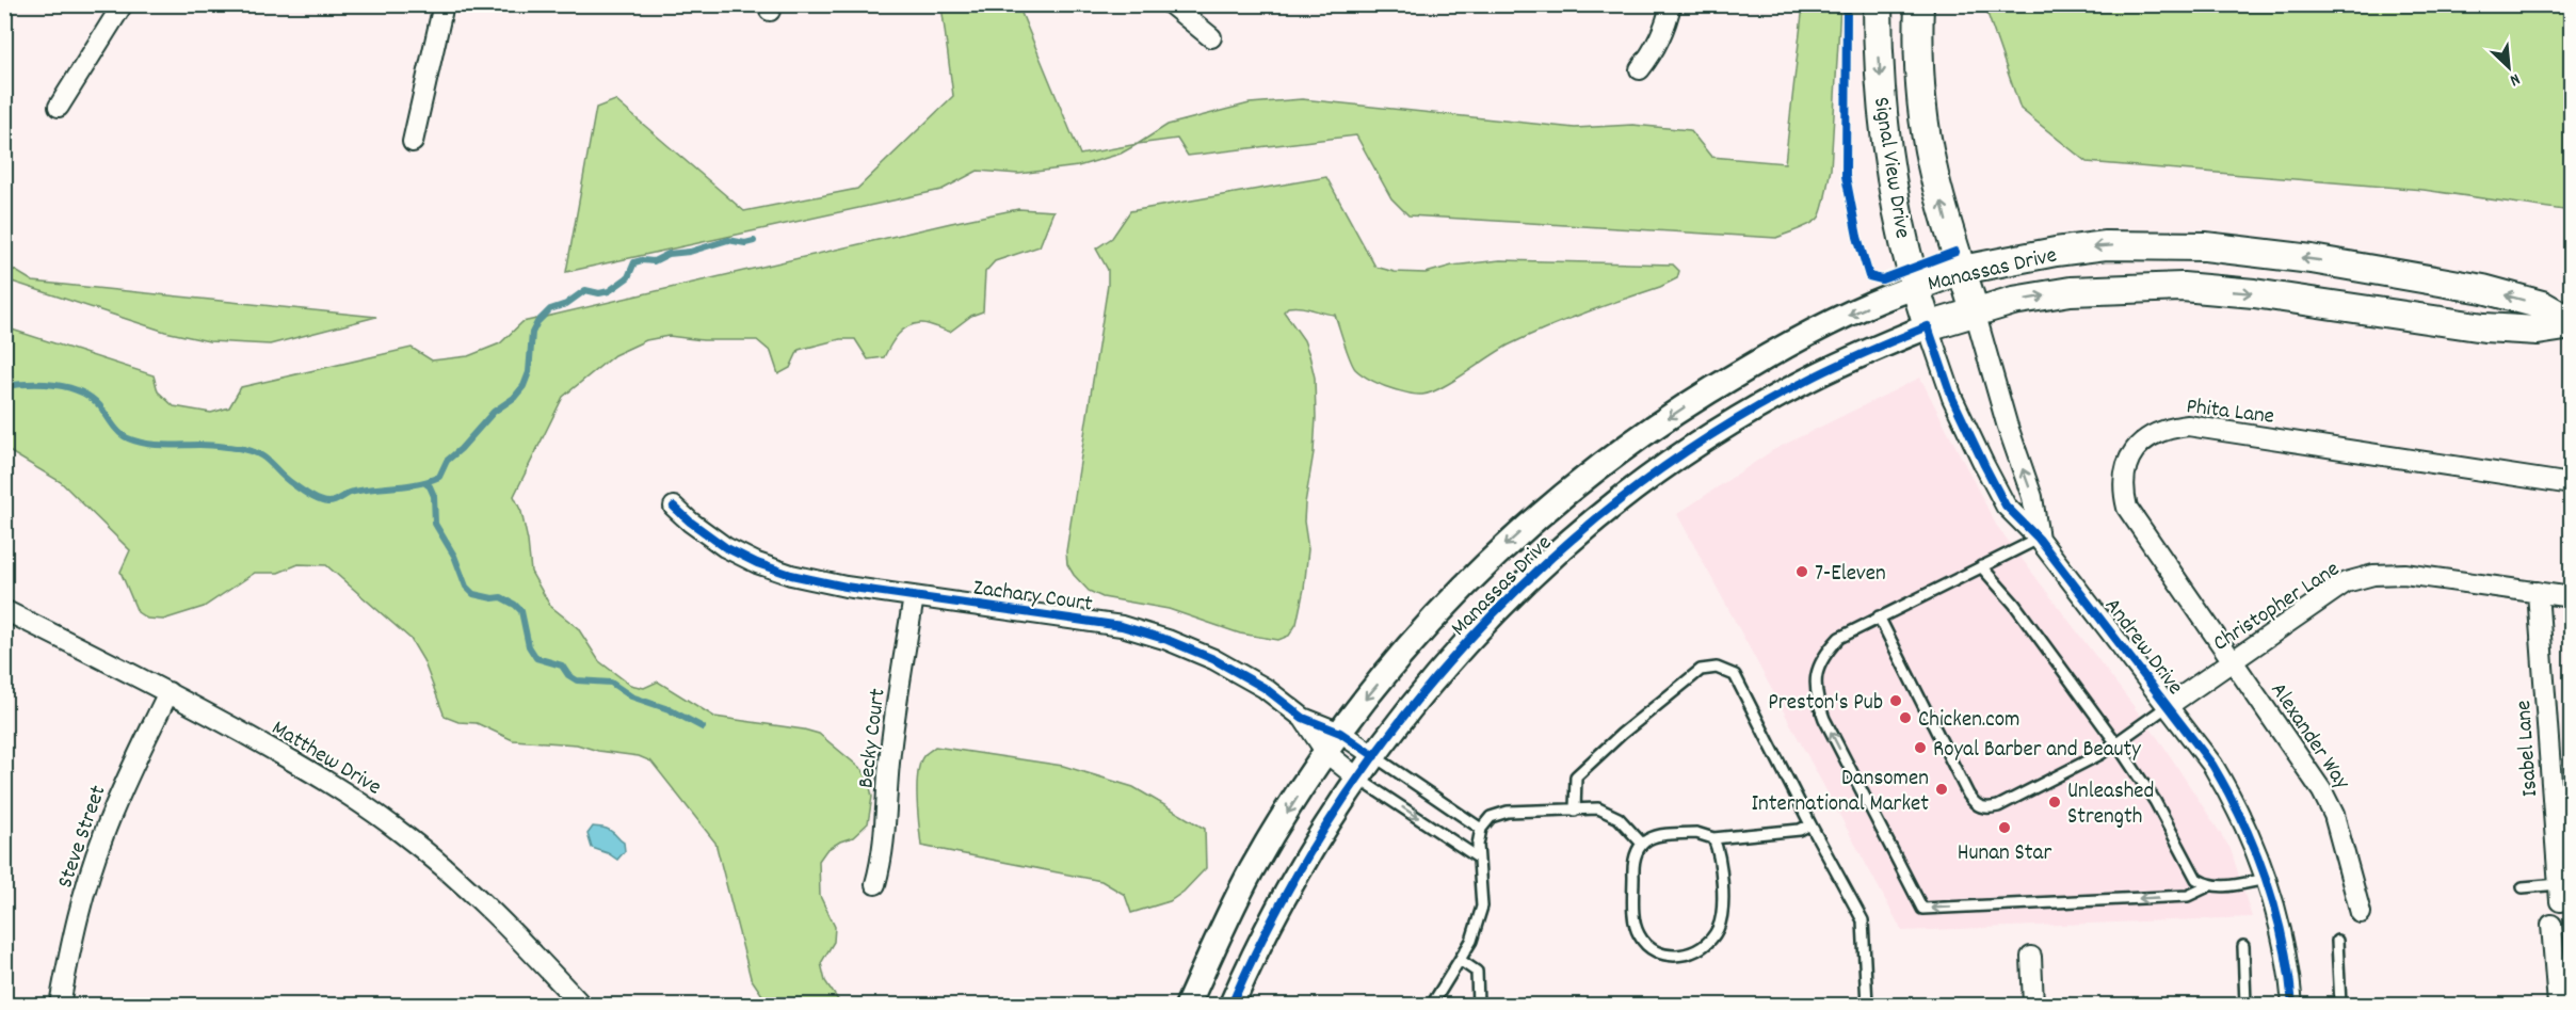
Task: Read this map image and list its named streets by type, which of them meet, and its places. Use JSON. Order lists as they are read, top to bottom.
{
  "streets": {
    "main road": ["Signal View Drive", "Manassas Drive"],
    "street": [
      "Phita Lane",
      "Zachary Court",
      "Christopher Lane",
      "Andrew Drive",
      "Alexander Way",
      "Becky Court",
      "Isabel Lane",
      "Matthew Drive",
      "Steve Street"
    ]
  },
  "crossings": [
    ["Signal View Drive", "Manassas Drive"],
    ["Signal View Drive", "Andrew Drive"],
    ["Manassas Drive", "Zachary Court"],
    ["Manassas Drive", "Andrew Drive"],
    ["Phita Lane", "Christopher Lane"],
    ["Phita Lane", "Alexander Way"],
    ["Zachary Court", "Becky Court"],
    ["Christopher Lane", "Andrew Drive"],
    ["Christopher Lane", "Alexander Way"],
    ["Christopher Lane", "Isabel Lane"],
    ["Matthew Drive", "Steve Street"]
  ],
  "places": [
    "7-Eleven",
    "Preston's Pub",
    "Chicken.com",
    "Royal Barber and Beauty",
    "Dansomen International Market",
    "Unleashed Strength",
    "Hunan Star"
  ],
  "north": "bottom right"
}
